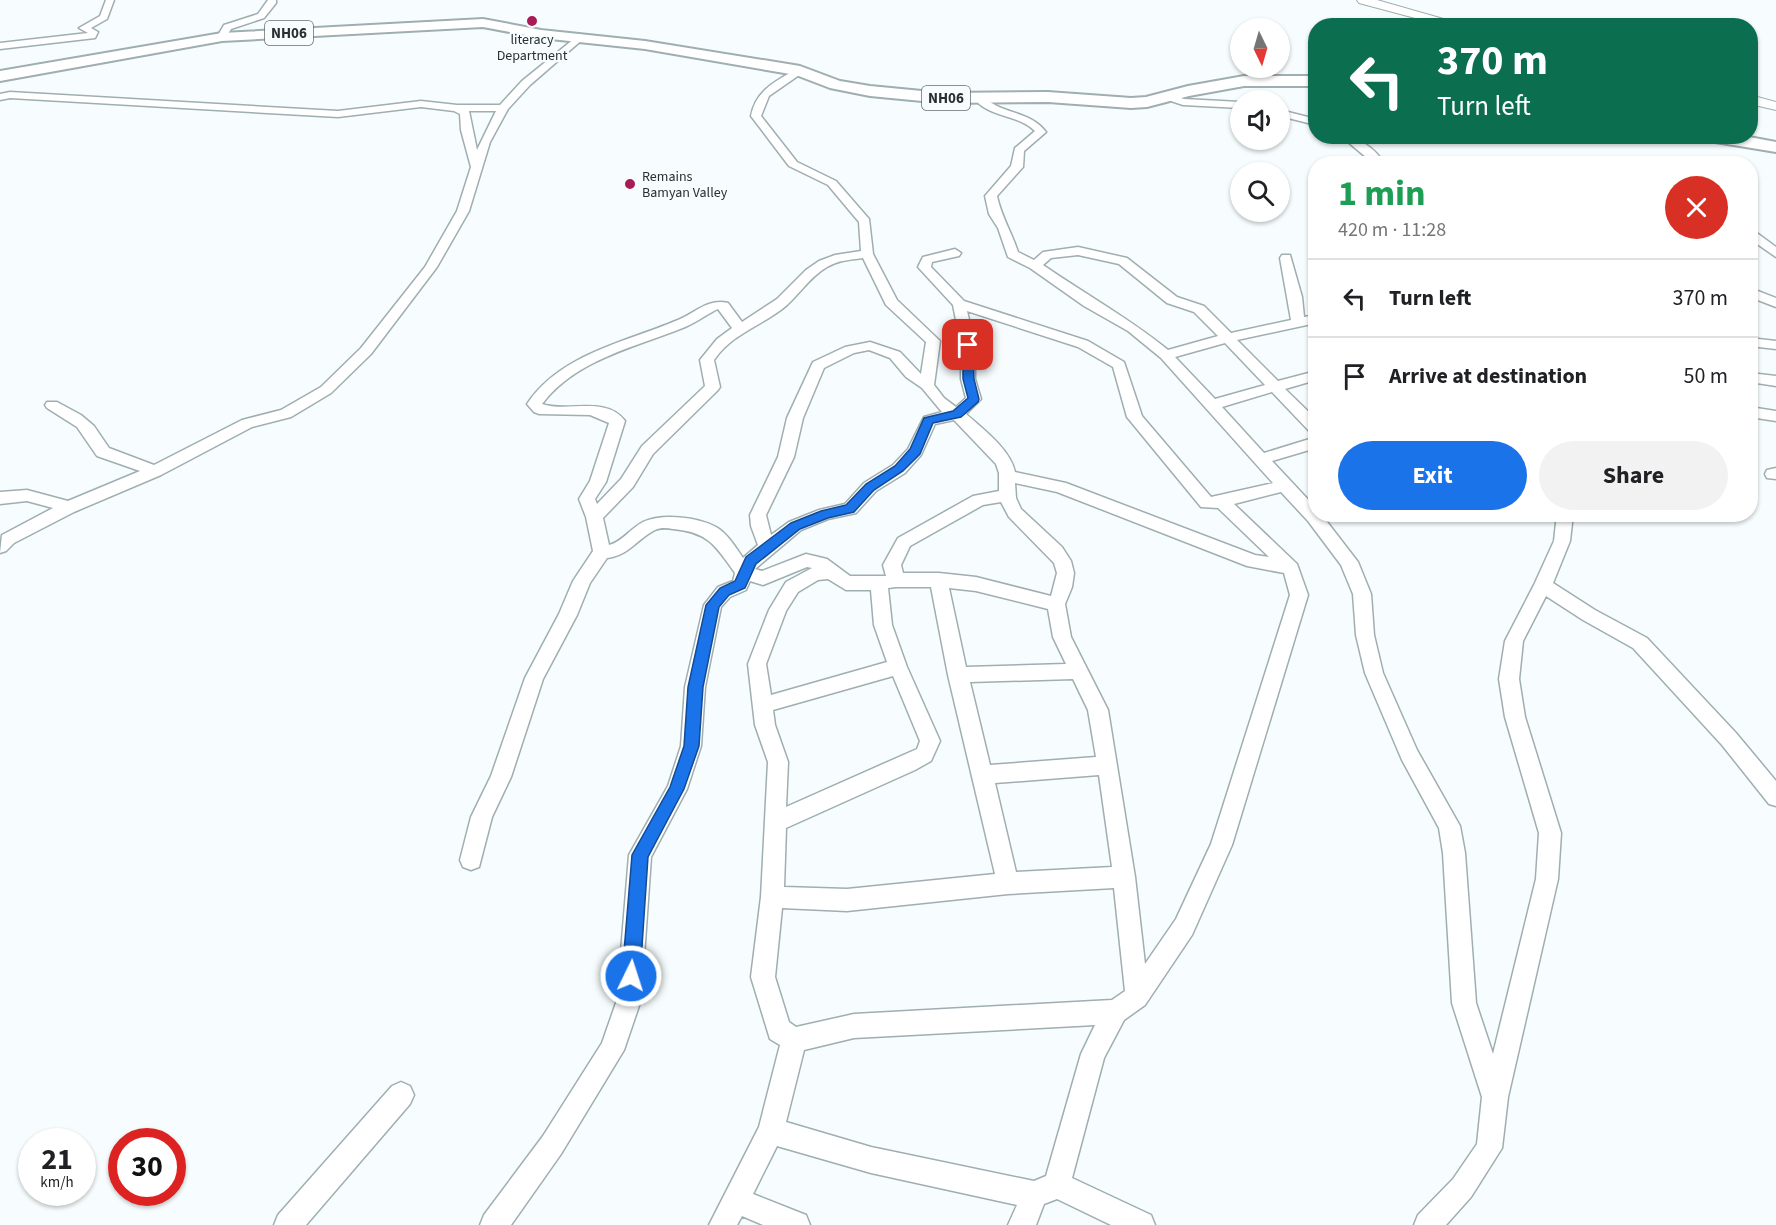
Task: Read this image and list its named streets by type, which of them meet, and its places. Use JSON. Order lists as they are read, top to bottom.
{
  "streets": {
    "main road": ["NH06"]
  },
  "places": ["literacy Department", "Remains Bamyan Valley"],
  "north": "bottom",
  "page": {
    "turn": ["370 m", "Turn left"],
    "heading": ["1 min", "420 m · 11:28"],
    "list": [
      {
        "name": "Turn left",
        "value": "370 m"
      },
      {
        "name": "Arrive at destination",
        "value": "50 m"
      }
    ],
    "buttons": ["Exit", "Share"],
    "speed": "21 km/h",
    "limit": "30"
  }
}
